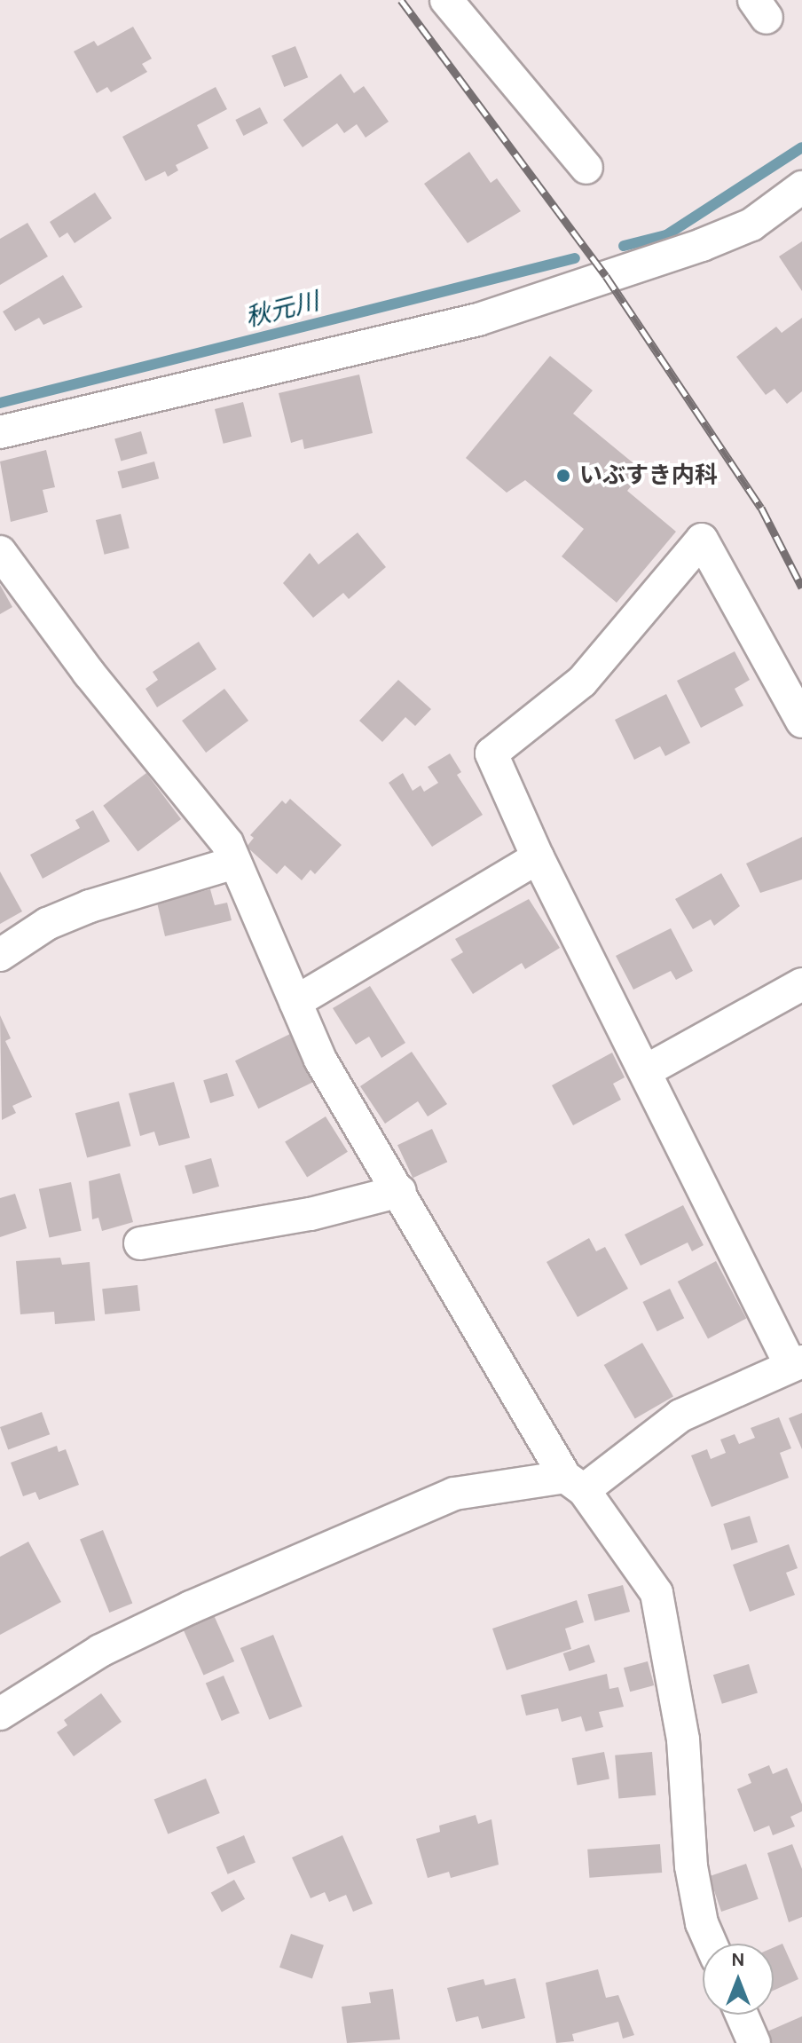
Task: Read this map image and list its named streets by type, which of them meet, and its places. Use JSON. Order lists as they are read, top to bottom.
{
  "water": ["秋元川"],
  "places": ["いぶすき内科"],
  "north": "top"
}
